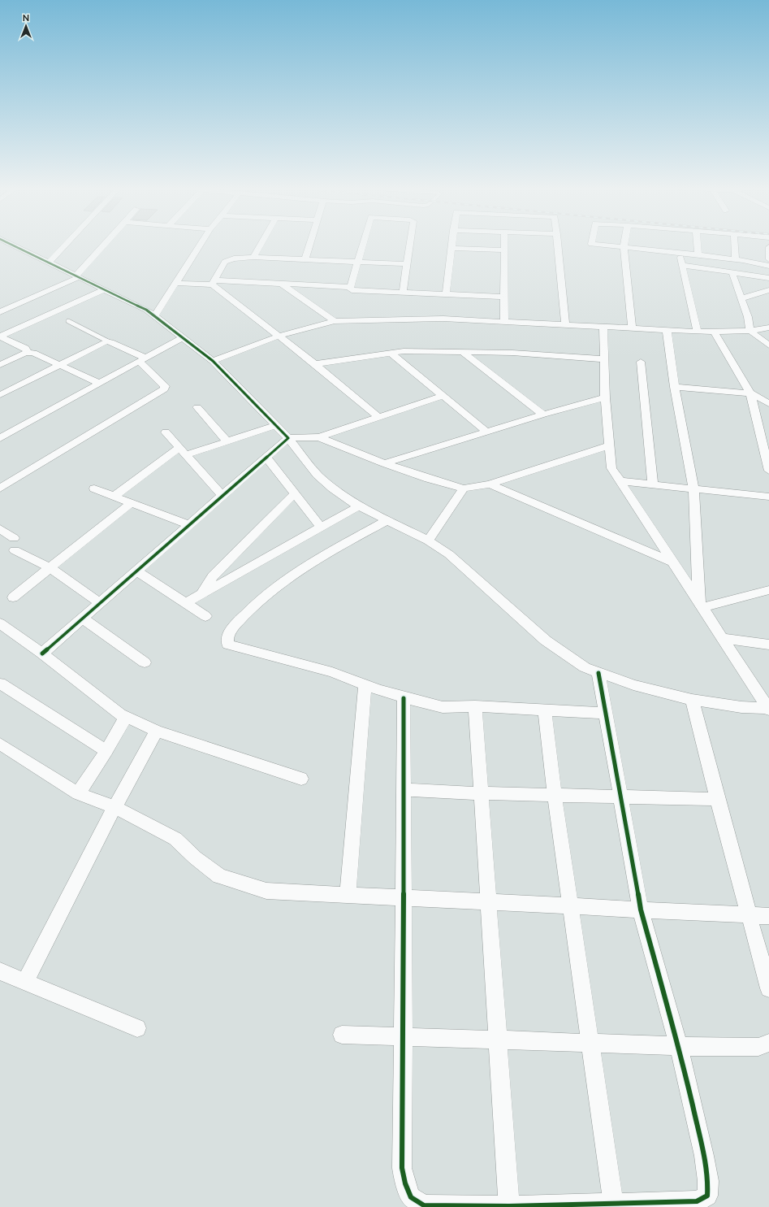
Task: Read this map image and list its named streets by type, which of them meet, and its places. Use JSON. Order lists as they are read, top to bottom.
{
  "north": "top"
}
